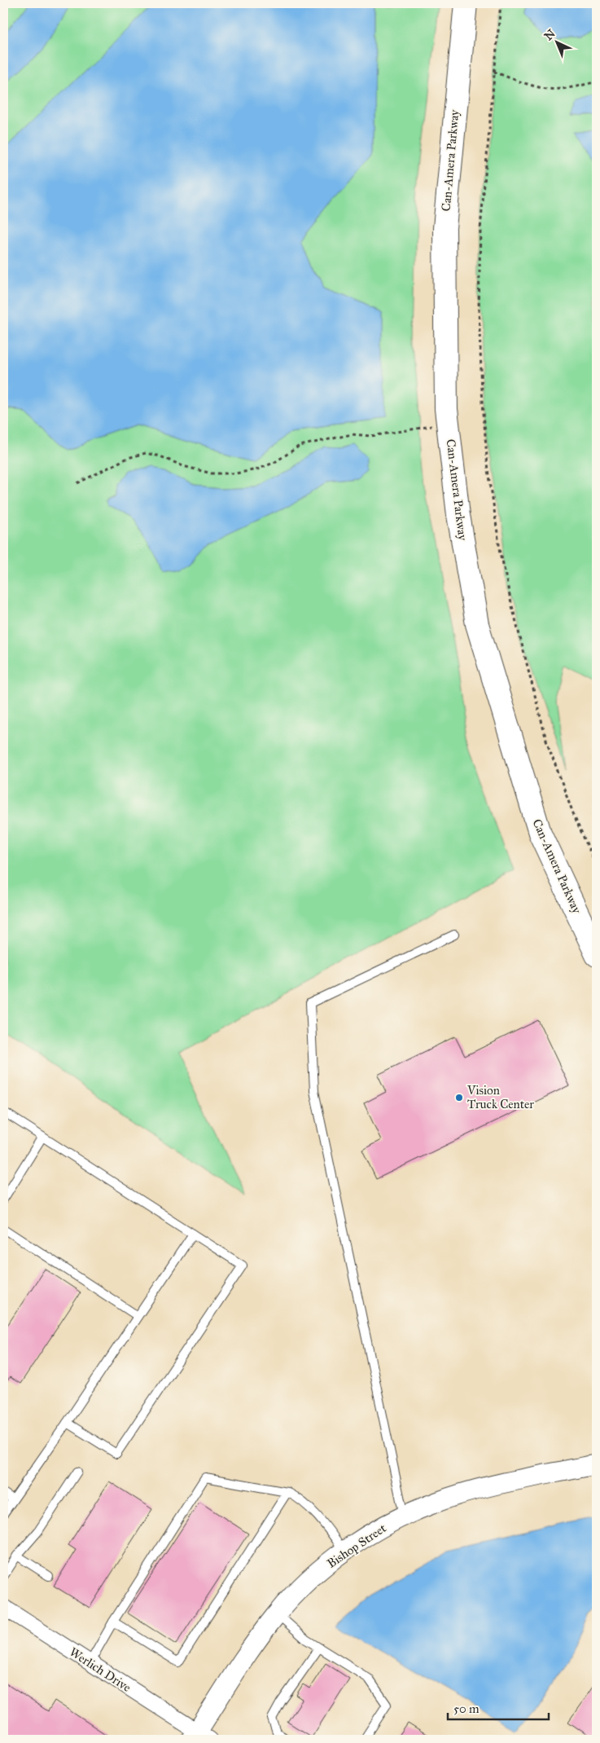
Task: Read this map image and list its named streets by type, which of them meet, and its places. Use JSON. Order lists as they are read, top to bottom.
{
  "streets": {
    "main road": ["Can-Amera Parkway"],
    "street": ["Bishop Street", "Werlich Drive"]
  },
  "crossings": [
    ["Bishop Street", "Werlich Drive"]
  ],
  "places": ["Vision Truck Center"],
  "scale_bar": "50 m",
  "north": "top left"
}
